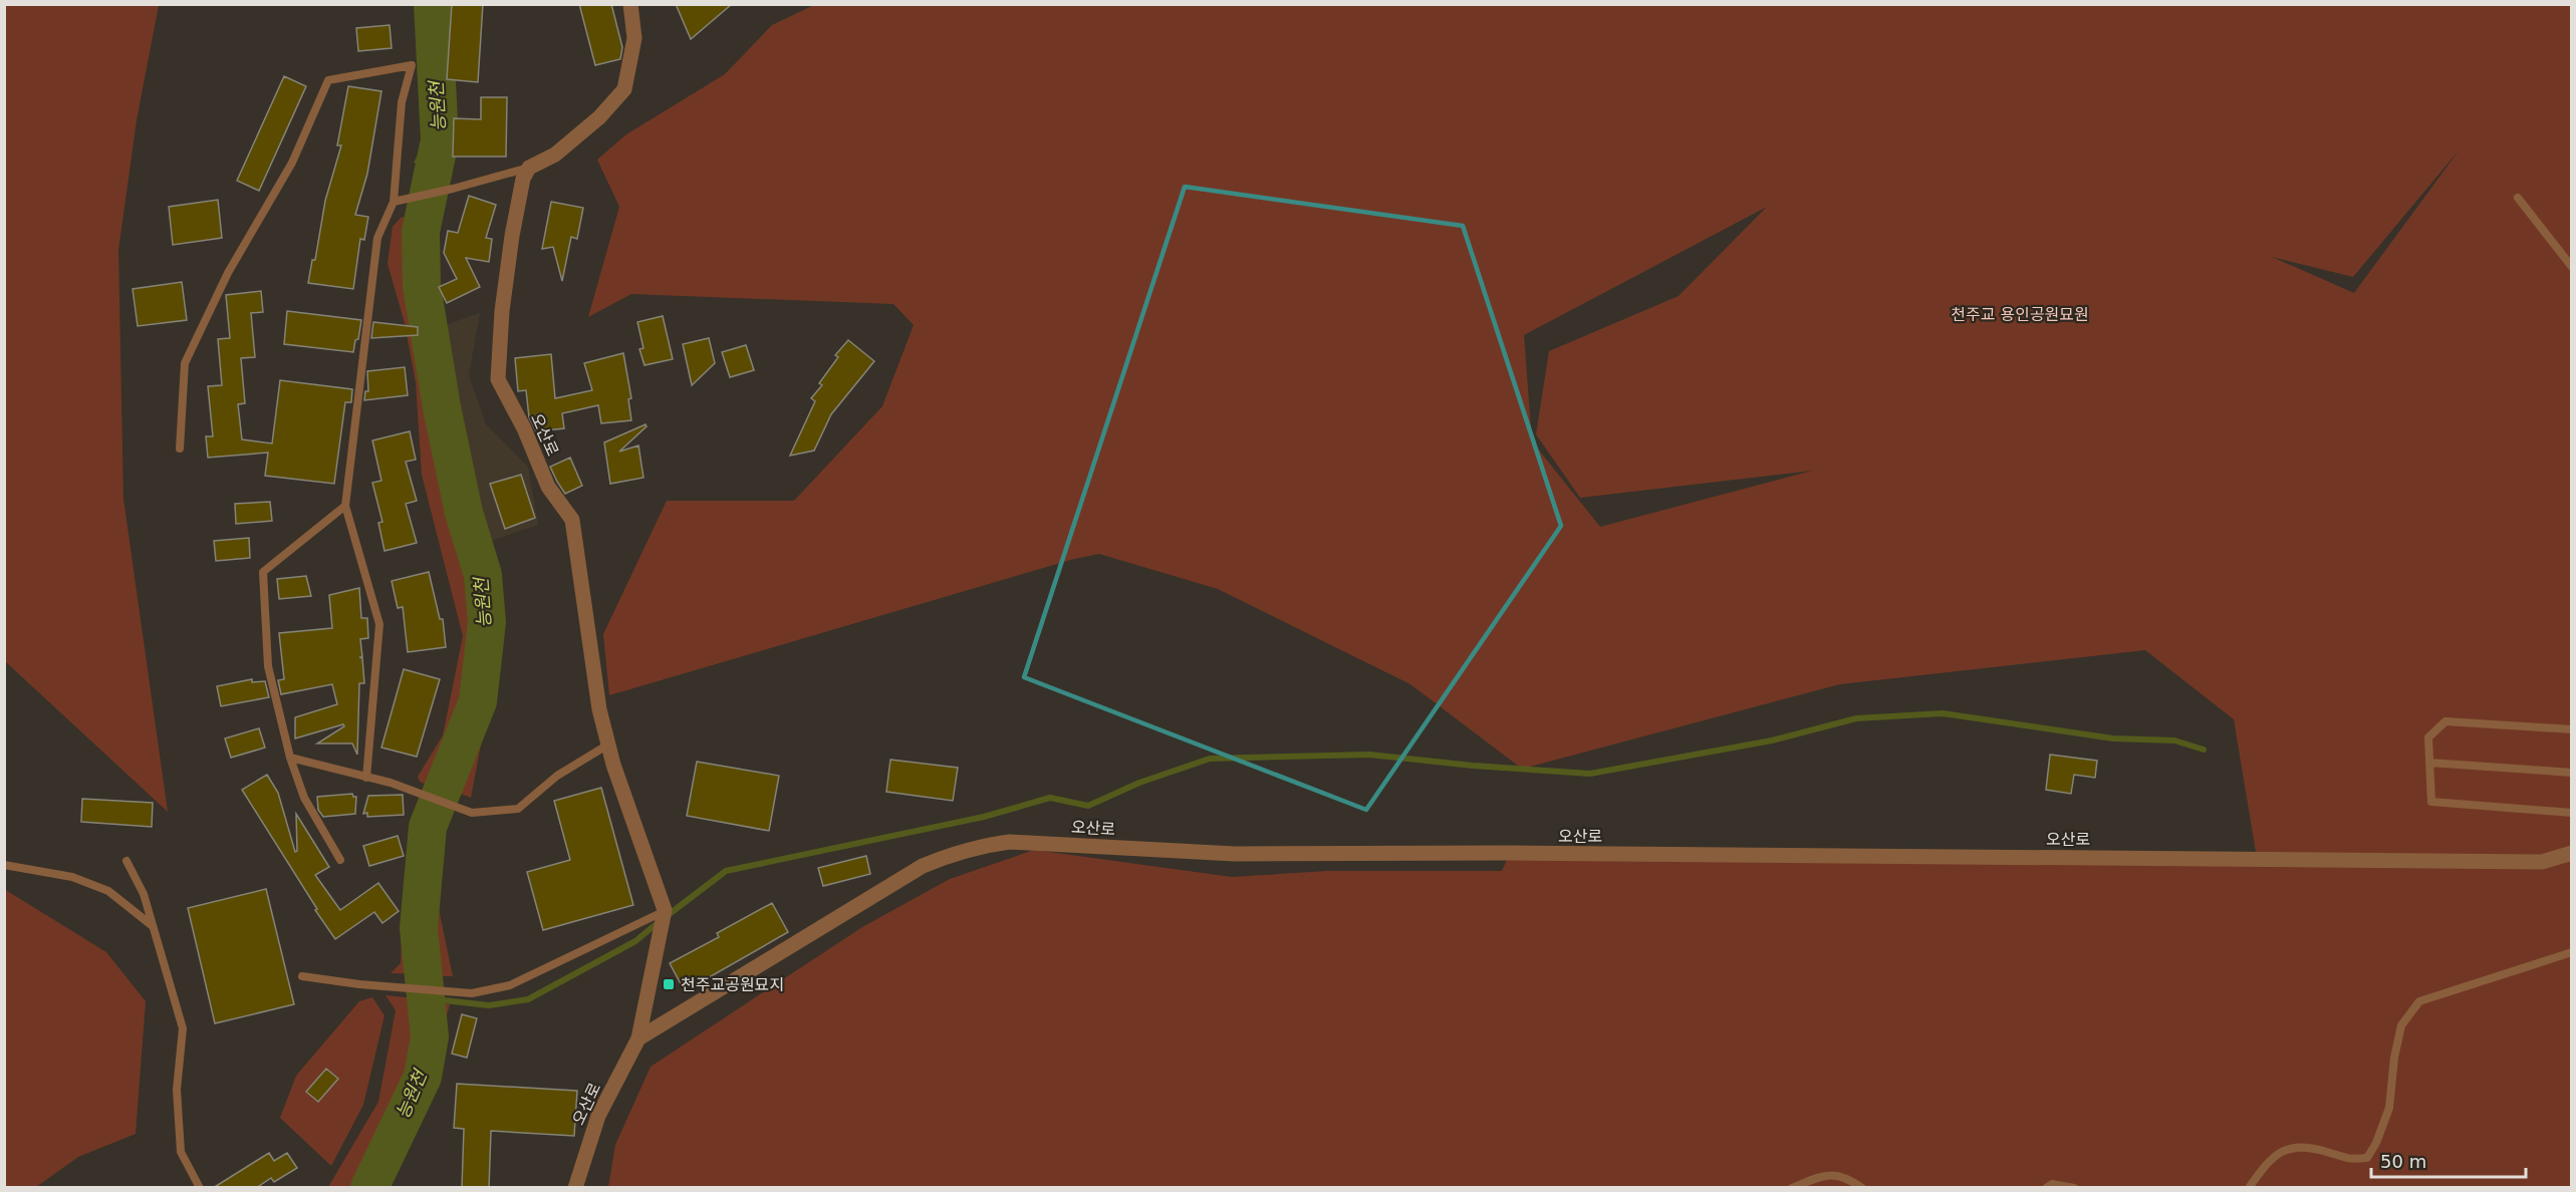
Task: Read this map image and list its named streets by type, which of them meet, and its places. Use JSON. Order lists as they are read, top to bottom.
{
  "streets": {
    "street": ["오산로"]
  },
  "water": ["능원천"],
  "parks": ["천주교 용인공원묘원"],
  "places": {
    "transit": ["천주교공원묘지"]
  },
  "scale_bar": "50 m"
}
